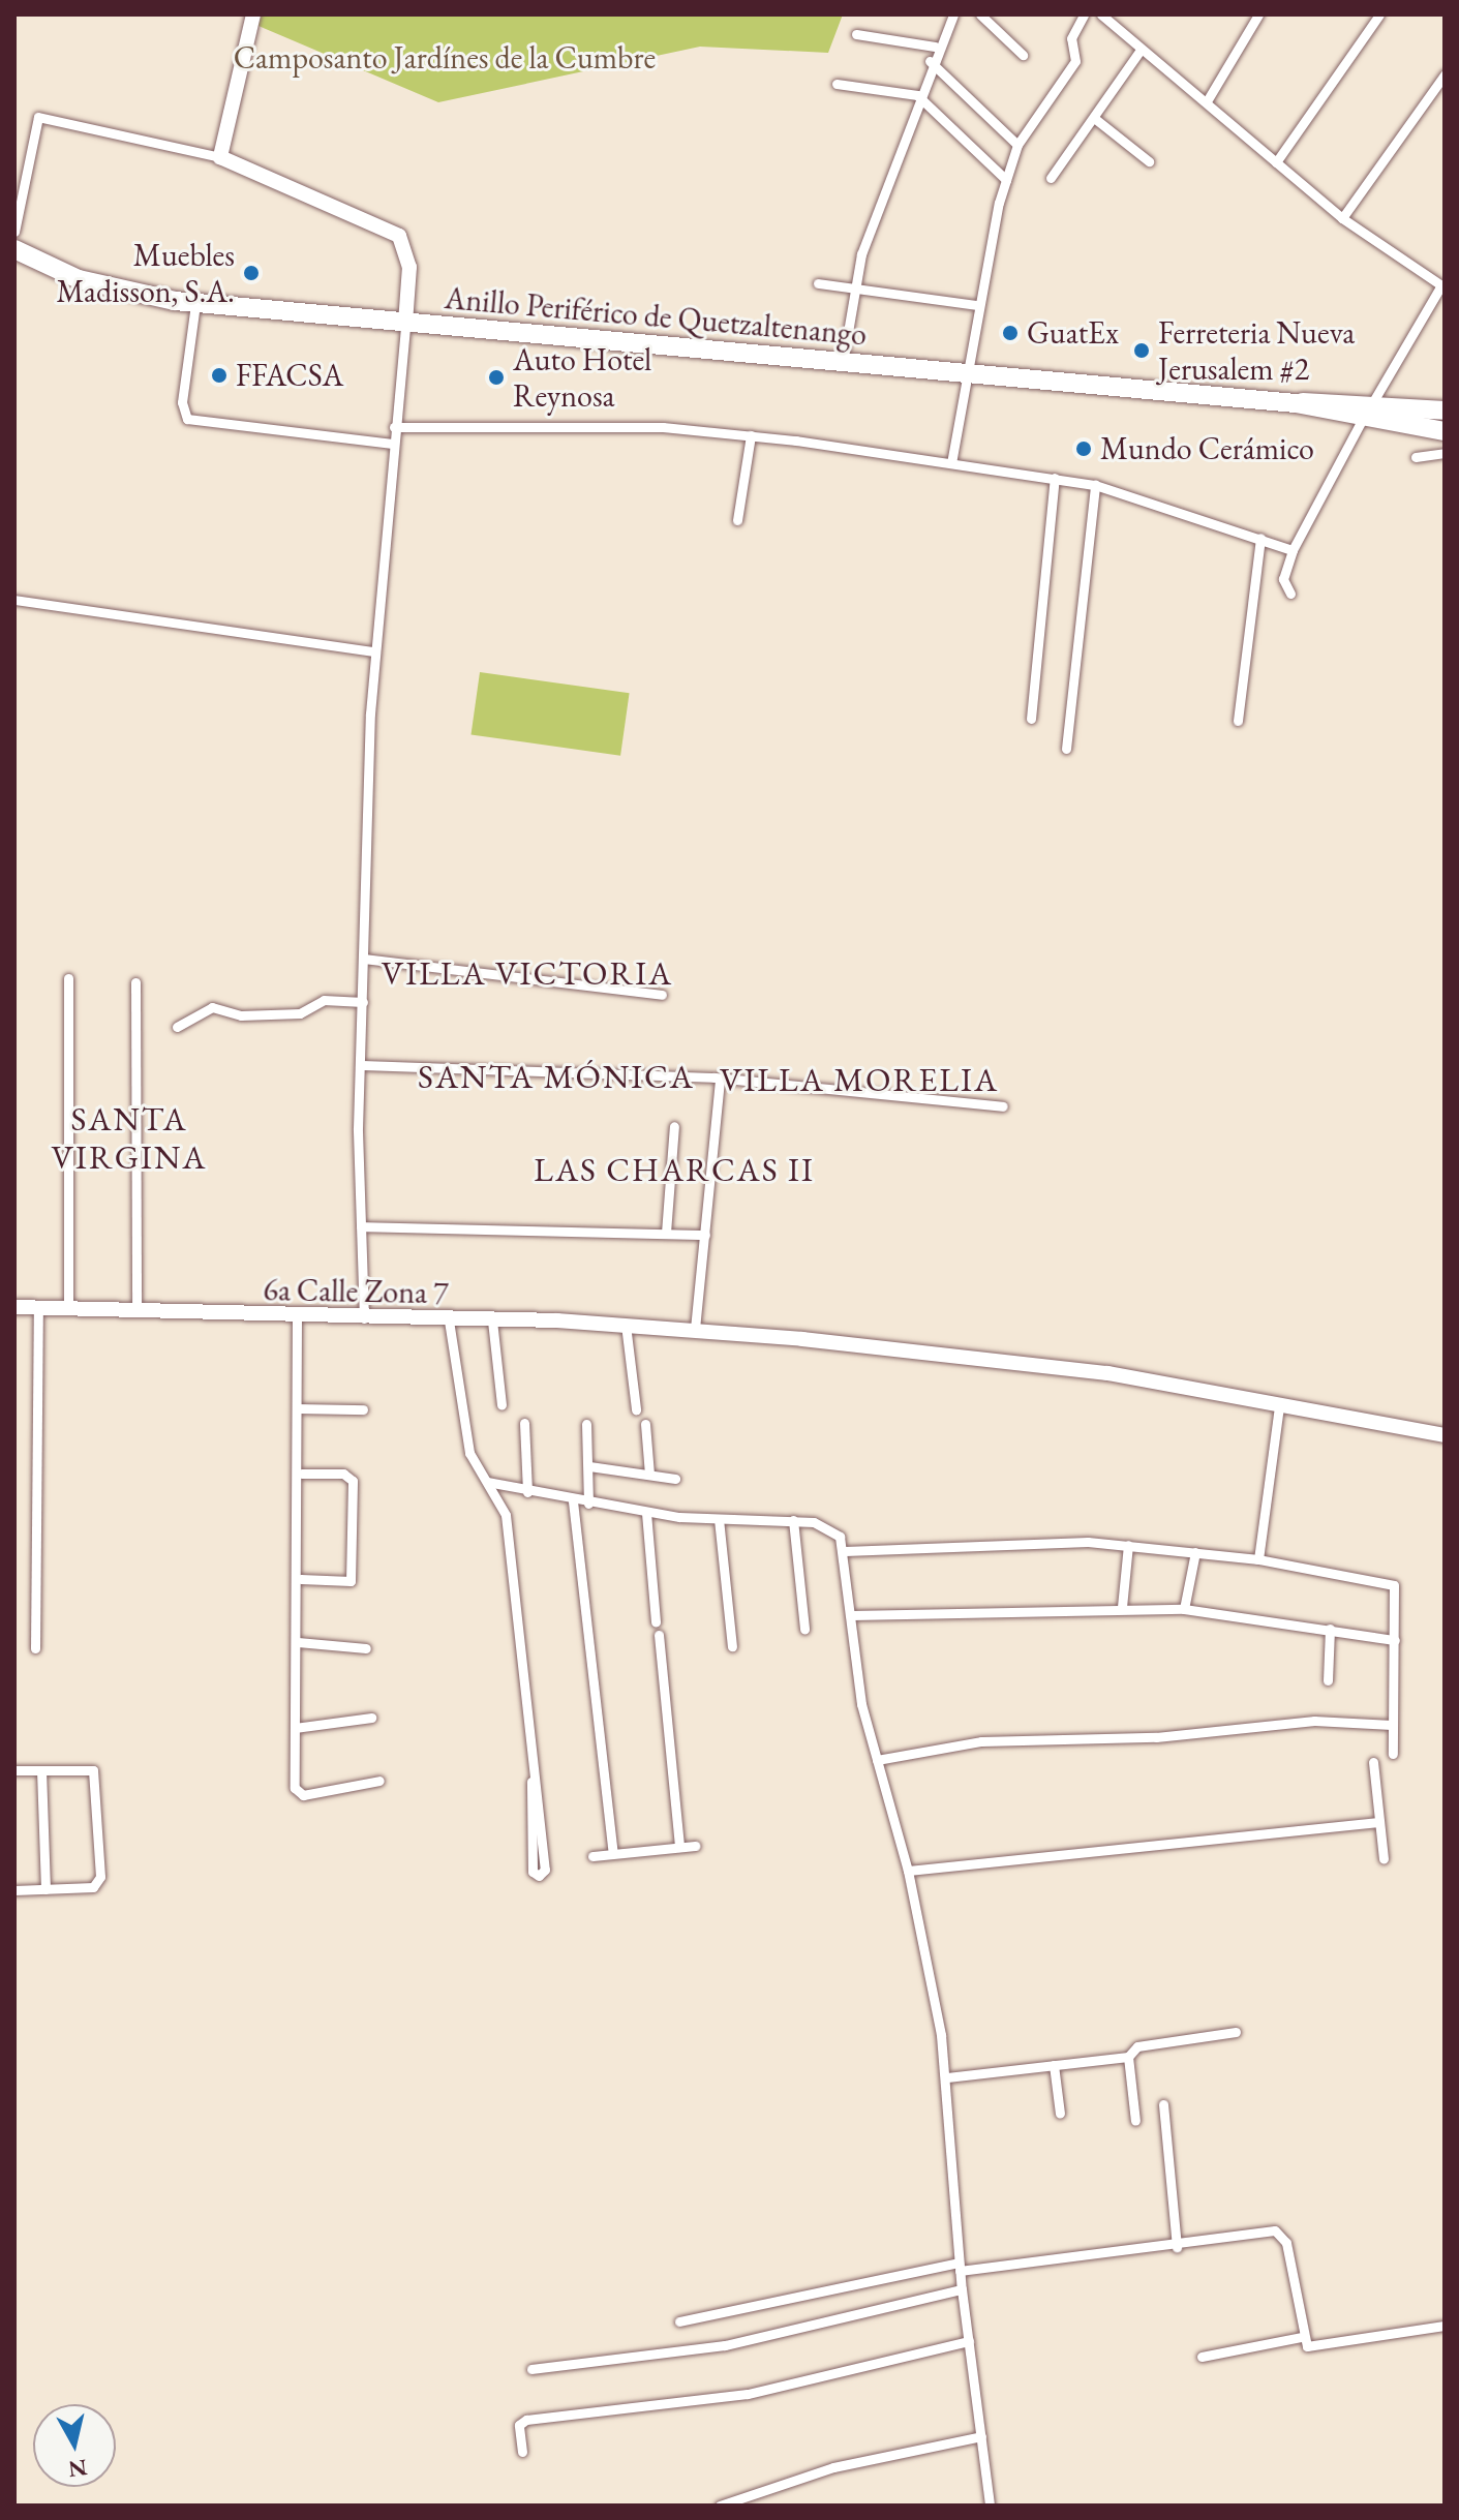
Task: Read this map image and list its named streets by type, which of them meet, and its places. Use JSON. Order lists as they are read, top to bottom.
{
  "streets": {
    "highway": ["Anillo Periférico de Quetzaltenango"],
    "street": ["6a Calle Zona 7"]
  },
  "districts": [
    "VILLA VICTORIA",
    "SANTA MÓNICA",
    "VILLA MORELIA",
    "SANTA VIRGINA",
    "LAS CHARCAS II"
  ],
  "parks": ["Camposanto Jardínes de la Cumbre"],
  "places": [
    "Muebles Madisson, S.A.",
    "GuatEx",
    "Ferreteria Nueva Jerusalem #2",
    "FFACSA",
    "Auto Hotel Reynosa",
    "Mundo Cerámico"
  ],
  "north": "bottom"
}
